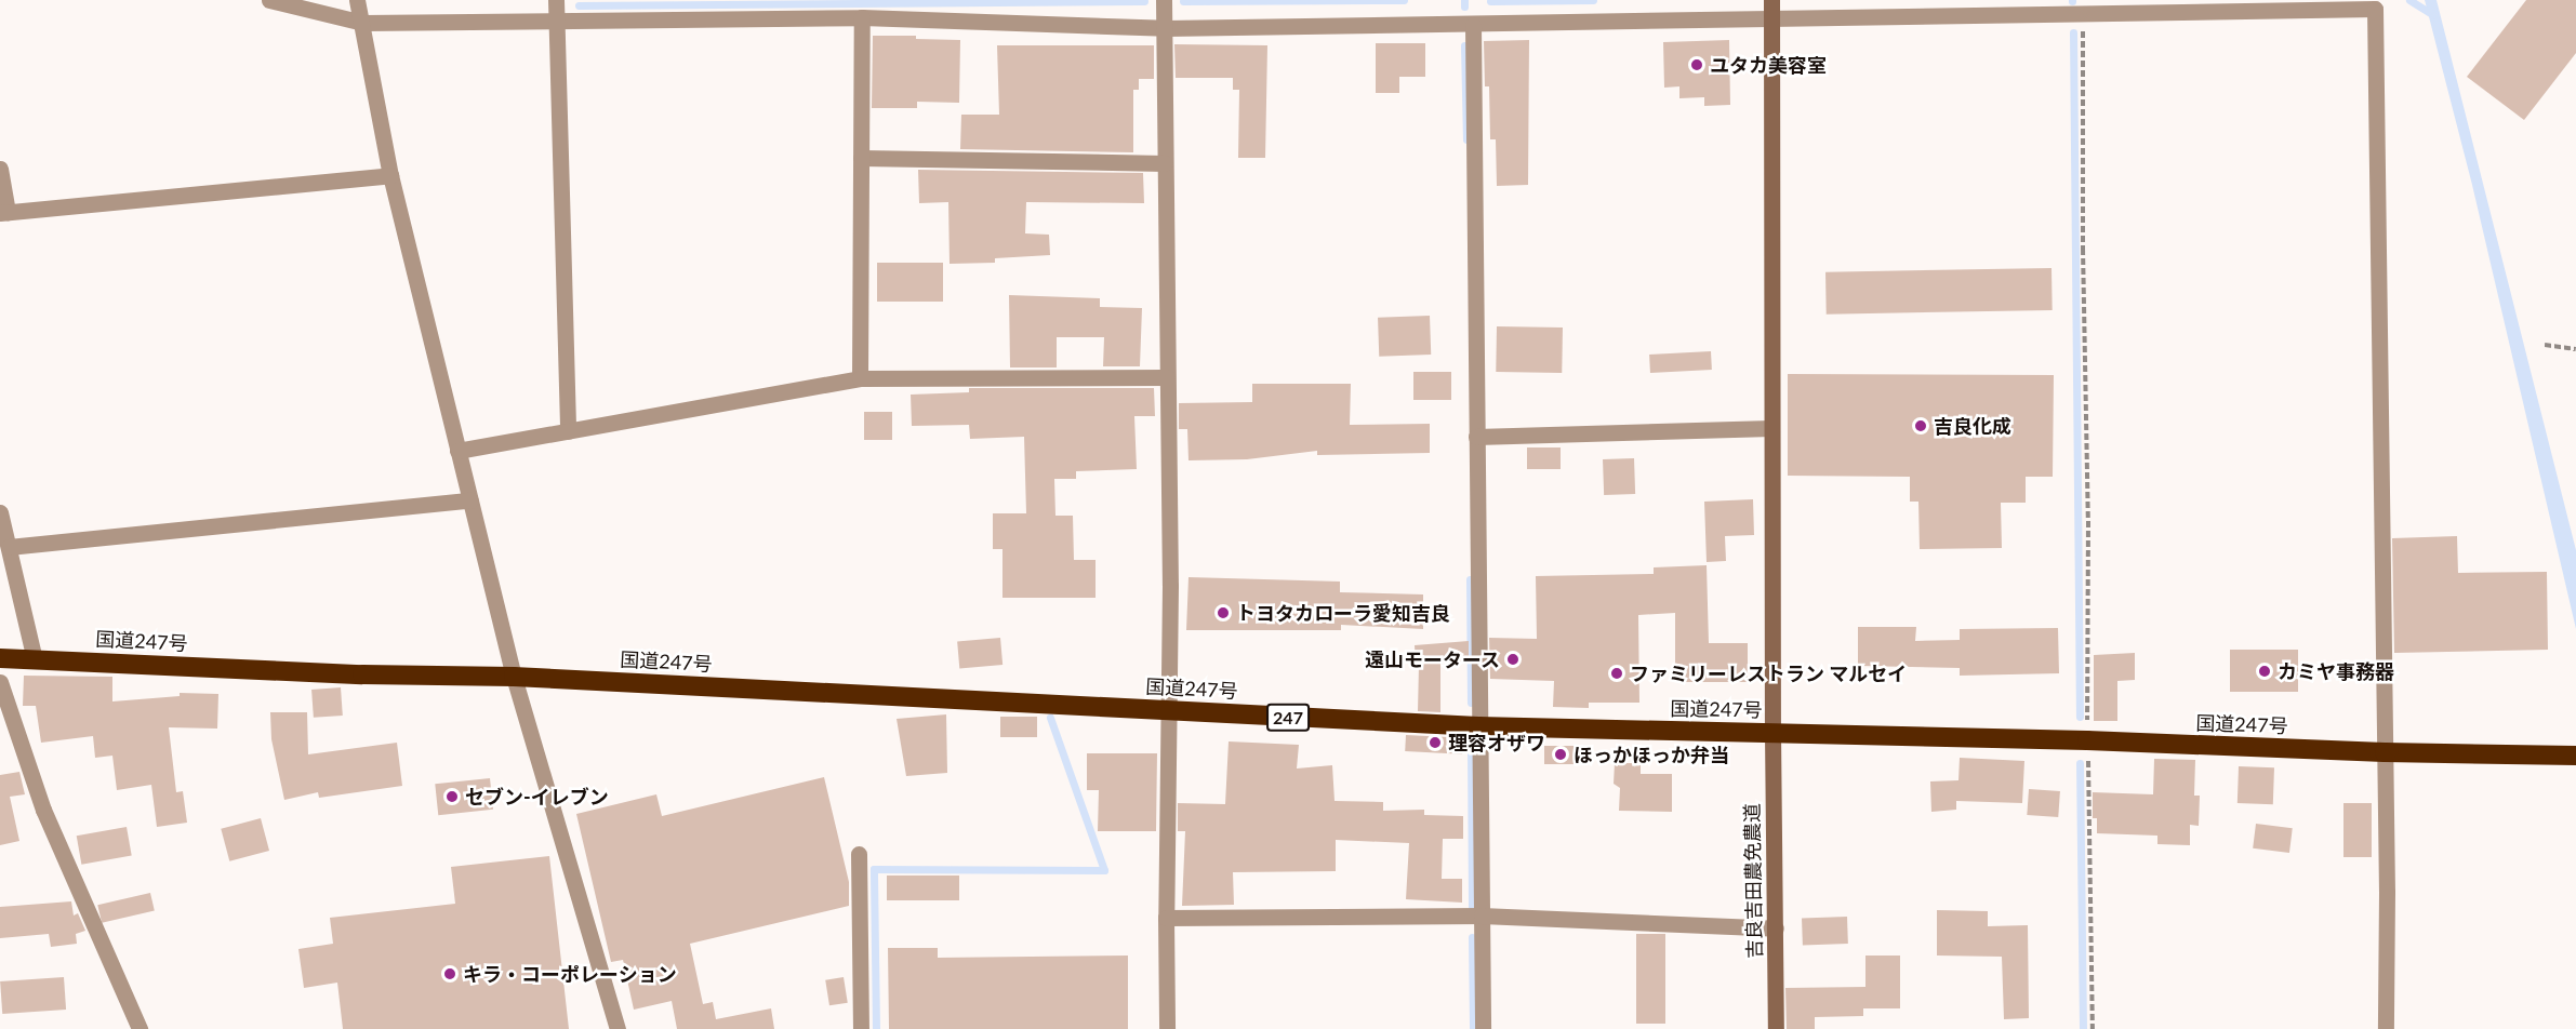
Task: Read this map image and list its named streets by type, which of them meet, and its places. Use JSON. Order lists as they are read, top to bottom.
{
  "streets": {
    "highway": ["国道247号", "247"],
    "street": ["吉良吉田農免農道"]
  },
  "crossings": [
    ["国道247号", "吉良吉田農免農道"]
  ],
  "places": [
    "ユタカ美容室",
    "吉良化成",
    "トヨタカローラ愛知吉良",
    "遠山モータース",
    "カミヤ事務器",
    "ファミリーレストラン マルセイ",
    "理容オザワ",
    "ほっかほっか弁当",
    "セブン-イレブン",
    "キラ・コーポレーション"
  ]
}
